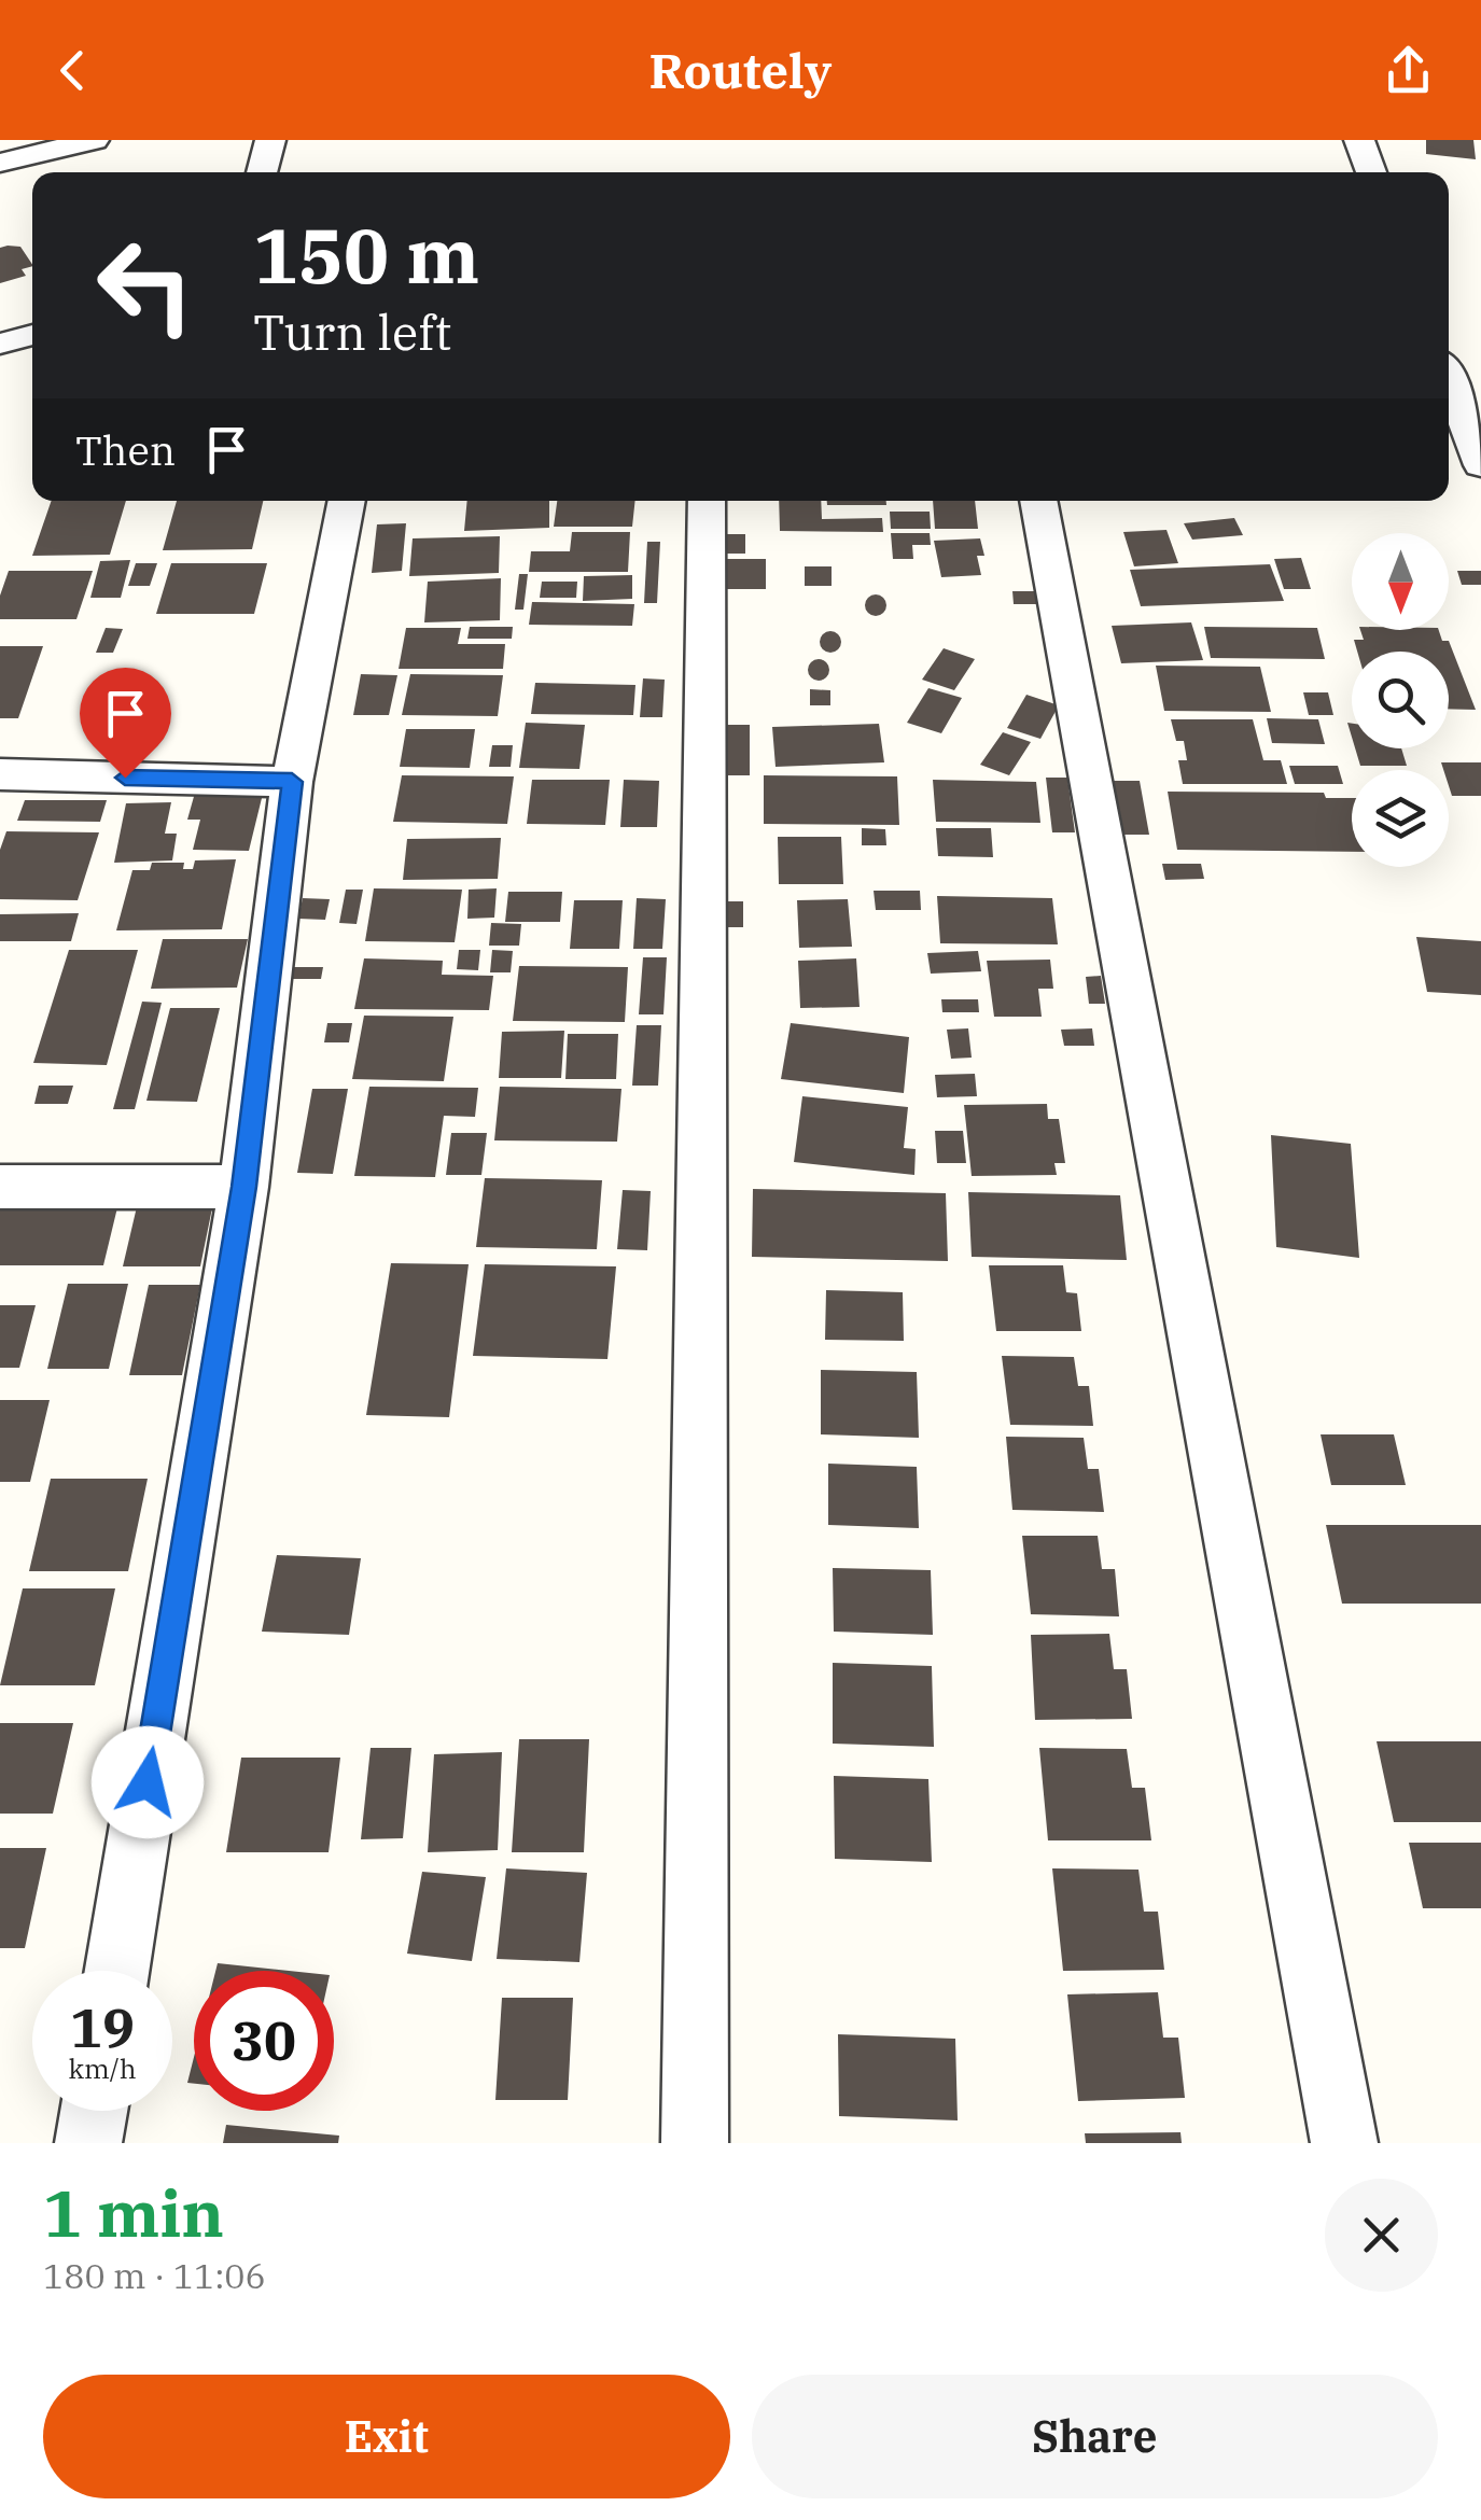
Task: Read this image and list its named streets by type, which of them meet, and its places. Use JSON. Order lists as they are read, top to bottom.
{
  "north": "bottom",
  "page": {
    "header": "Routely",
    "turn": ["150 m", "Turn left"],
    "then": "Then",
    "speed": "19 km/h",
    "limit": "30",
    "heading": ["1 min", "180 m · 11:06"],
    "buttons": ["Exit", "Share"]
  }
}
